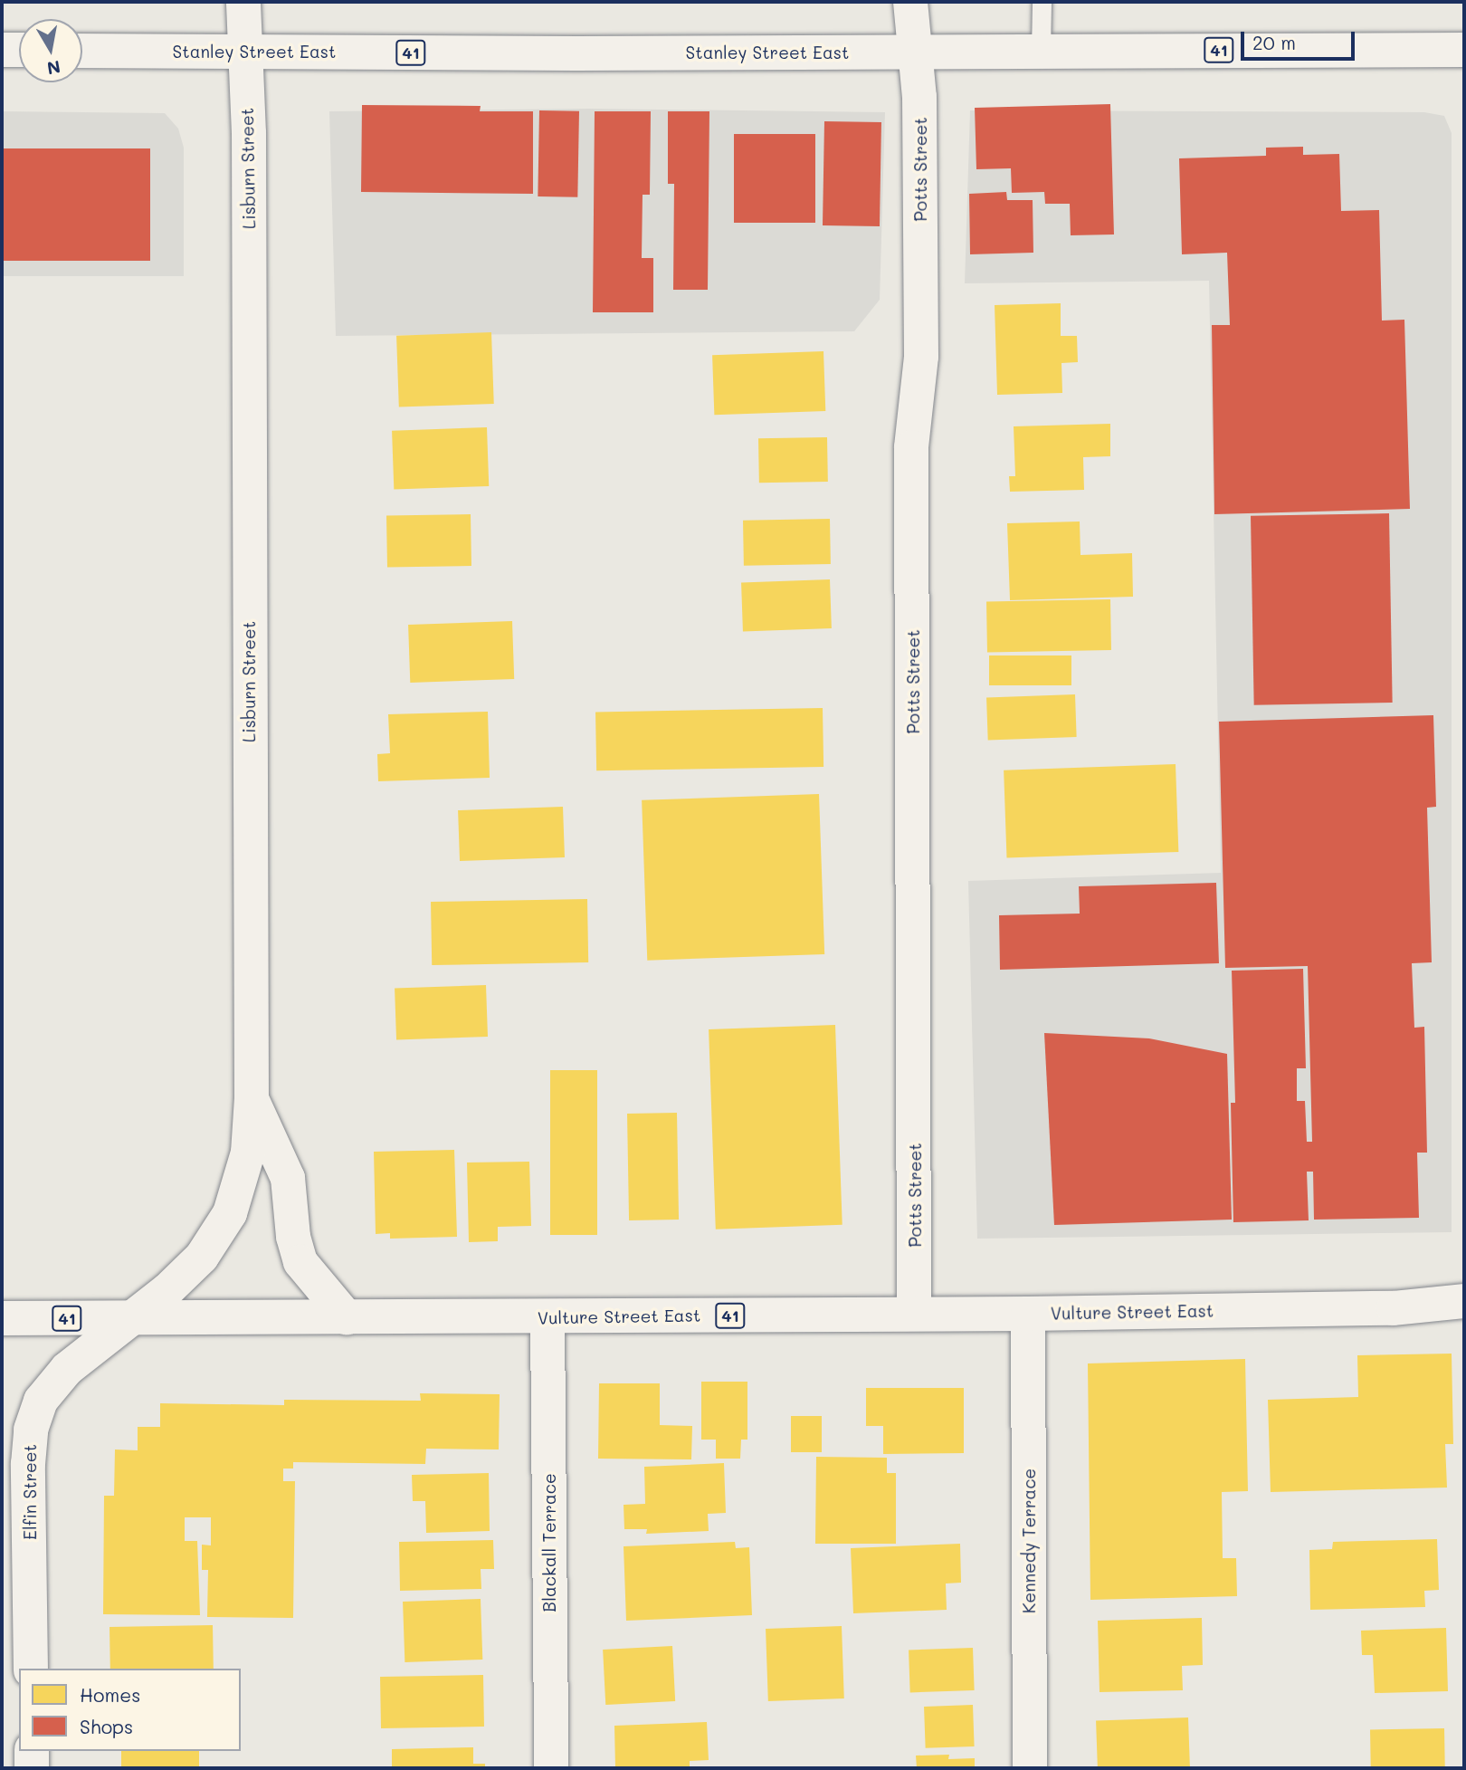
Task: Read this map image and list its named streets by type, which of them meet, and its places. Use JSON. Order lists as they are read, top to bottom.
{
  "streets": {
    "main road": [
      "41",
      "Stanley Street East",
      "Lisburn Street",
      "Potts Street",
      "Vulture Street East",
      "Elfin Street",
      "Kennedy Terrace",
      "Blackall Terrace"
    ]
  },
  "crossings": [
    ["Stanley Street East", "Lisburn Street"],
    ["Stanley Street East", "Potts Street"],
    ["Lisburn Street", "Vulture Street East"],
    ["Lisburn Street", "Elfin Street"],
    ["Potts Street", "Vulture Street East"],
    ["Vulture Street East", "Elfin Street"],
    ["Vulture Street East", "Kennedy Terrace"],
    ["Vulture Street East", "Blackall Terrace"]
  ],
  "legend": ["Homes", "Shops"],
  "scale_bar": "20 m",
  "north": "bottom"
}
